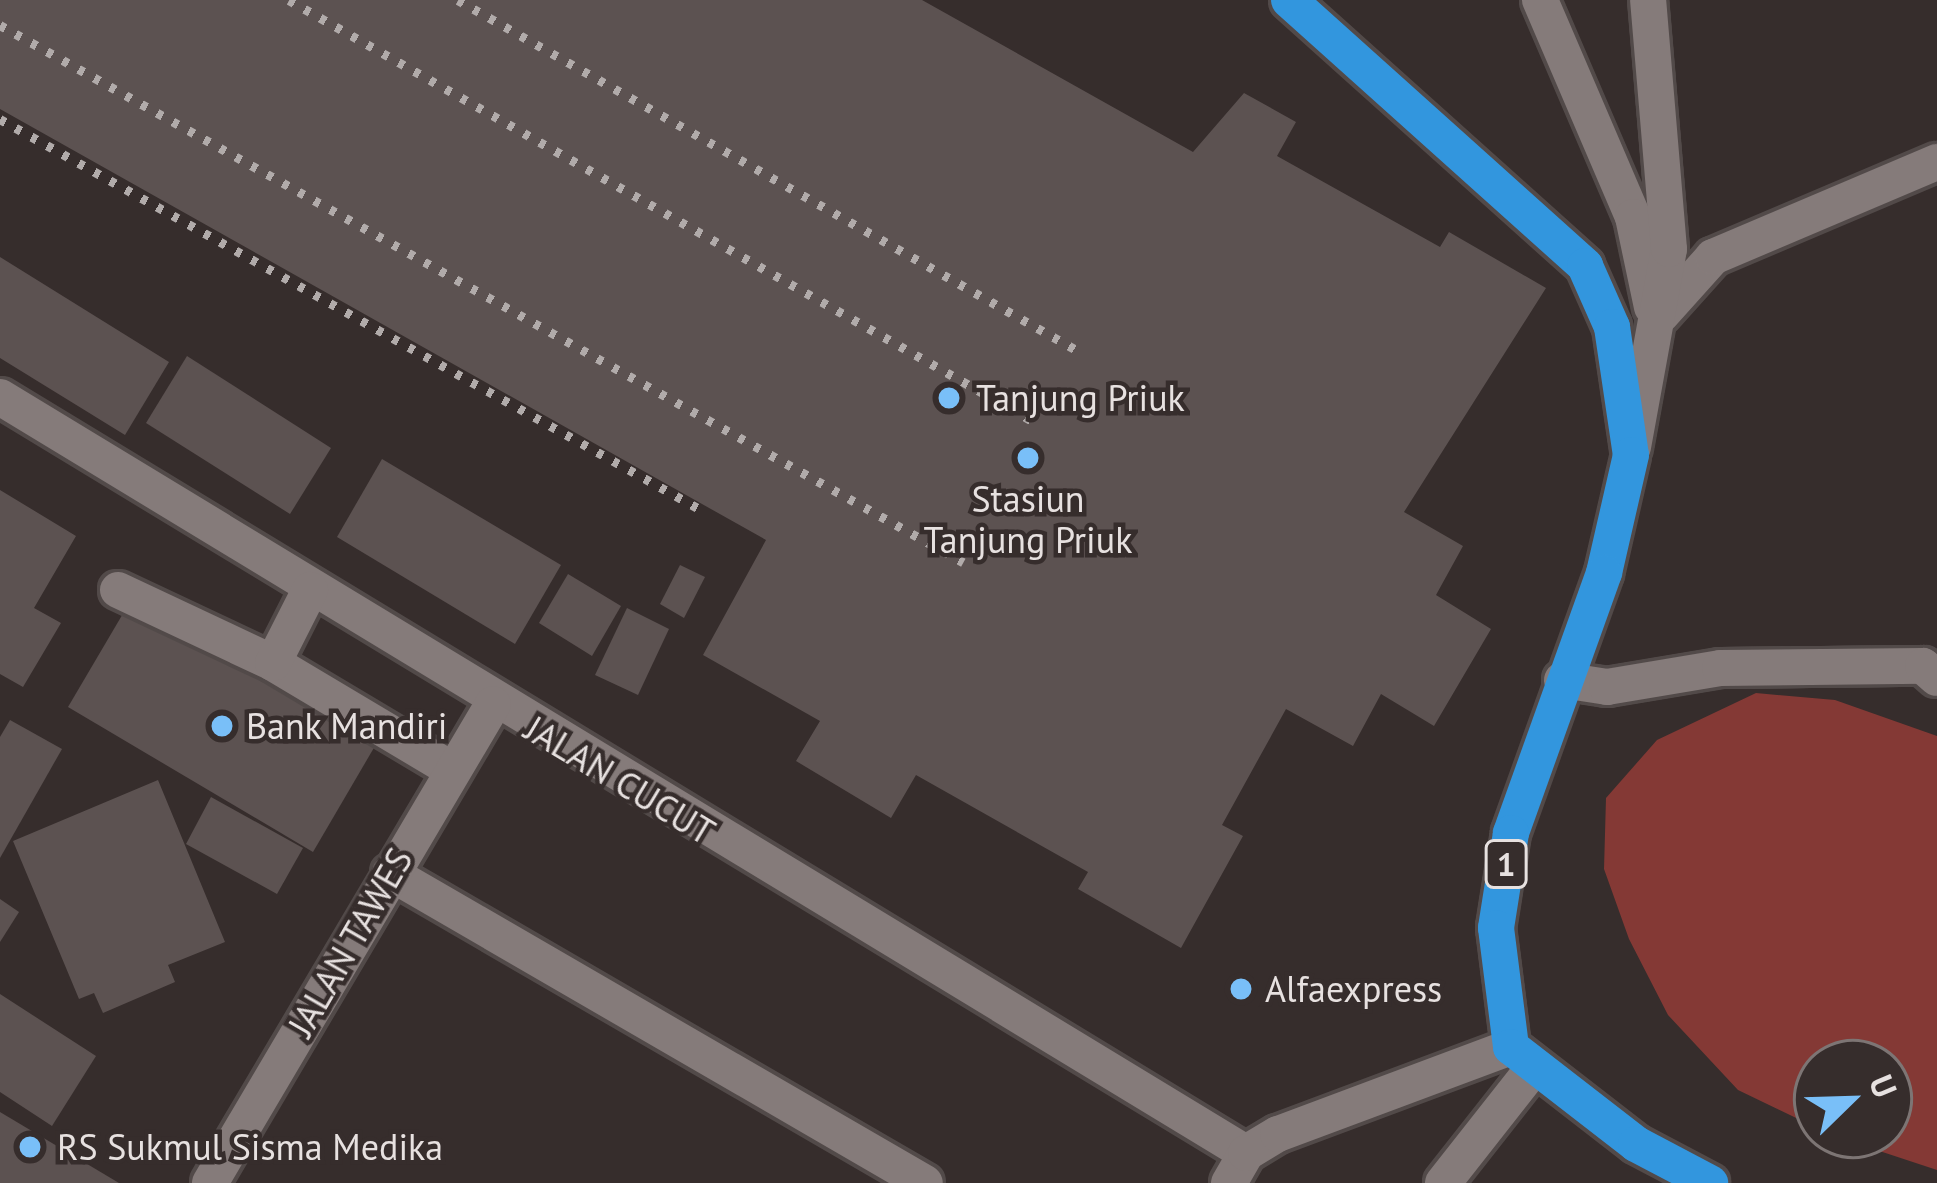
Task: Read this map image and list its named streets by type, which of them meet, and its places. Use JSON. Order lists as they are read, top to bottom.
{
  "streets": {
    "highway": ["1"],
    "street": ["JALAN CUCUT", "JALAN TAWES"]
  },
  "crossings": [
    ["JALAN CUCUT", "JALAN TAWES"]
  ],
  "places": [
    "Tanjung Priuk",
    "Stasiun Tanjung Priuk",
    "Bank Mandiri",
    "Alfaexpress",
    "RS Sukmul Sisma Medika"
  ],
  "north": "top right"
}
